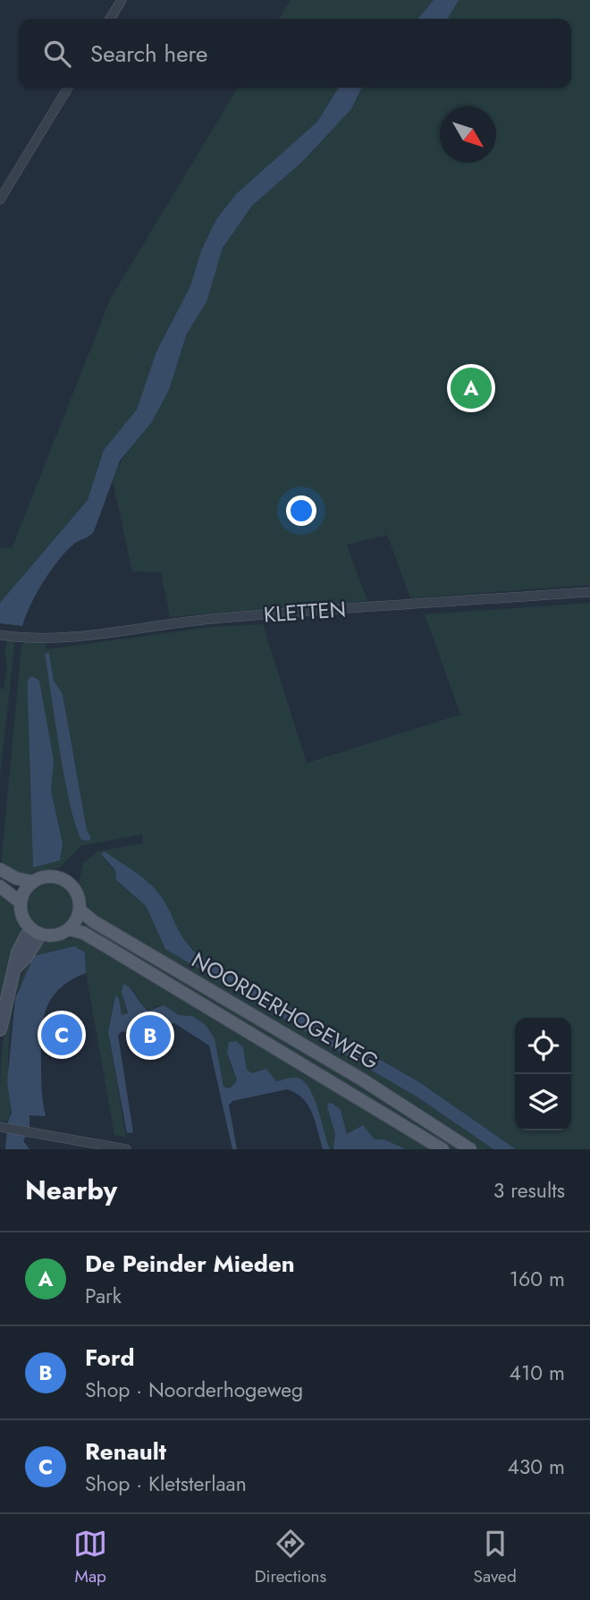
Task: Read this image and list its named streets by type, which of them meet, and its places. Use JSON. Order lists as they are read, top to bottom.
{
  "streets": {
    "main road": ["NOORDERHOGEWEG"],
    "street": ["KLETTEN"]
  },
  "north": "bottom right",
  "page": {
    "search": "Search here",
    "pins": ["A", "C", "B"],
    "heading": ["Nearby", "3 results"],
    "list": [
      {
        "mark": "A",
        "name": "De Peinder Mieden",
        "note": "Park",
        "value": "160 m"
      },
      {
        "mark": "B",
        "name": "Ford",
        "note": "Shop · Noorderhogeweg",
        "value": "410 m"
      },
      {
        "mark": "C",
        "name": "Renault",
        "note": "Shop · Kletsterlaan",
        "value": "430 m"
      }
    ],
    "nav": ["Map", "Directions", "Saved"]
  }
}
